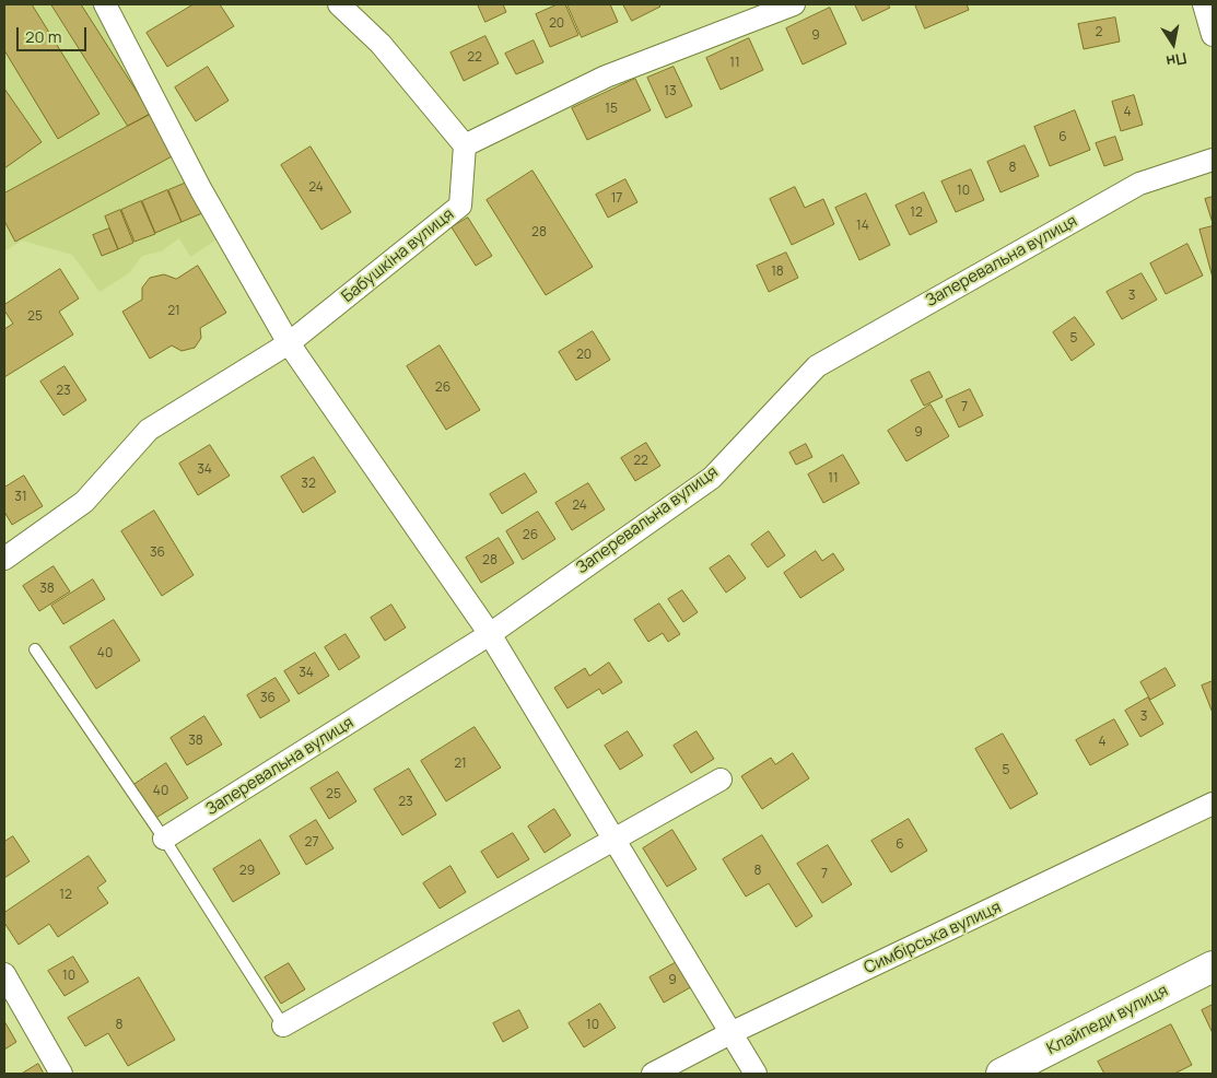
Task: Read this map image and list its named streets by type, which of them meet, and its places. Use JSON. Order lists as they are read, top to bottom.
{
  "streets": {
    "street": [
      "Бабушкіна вулиця",
      "Заперевальна вулиця",
      "Симбірська вулиця",
      "Клайпеди вулиця"
    ]
  },
  "house_numbers": [
    "20",
    "2",
    "9",
    "22",
    "11",
    "13",
    "15",
    "4",
    "6",
    "8",
    "24",
    "10",
    "17",
    "12",
    "14",
    "28",
    "18",
    "3",
    "21",
    "25",
    "5",
    "20",
    "26",
    "23",
    "7",
    "9",
    "22",
    "34",
    "11",
    "32",
    "31",
    "24",
    "26",
    "36",
    "28",
    "38",
    "40",
    "34",
    "36",
    "3",
    "38",
    "4",
    "21",
    "5",
    "40",
    "25",
    "23",
    "27",
    "6",
    "29",
    "8",
    "7",
    "12",
    "10",
    "9",
    "8",
    "10"
  ],
  "scale_bar": "20 m",
  "north": "bottom"
}
